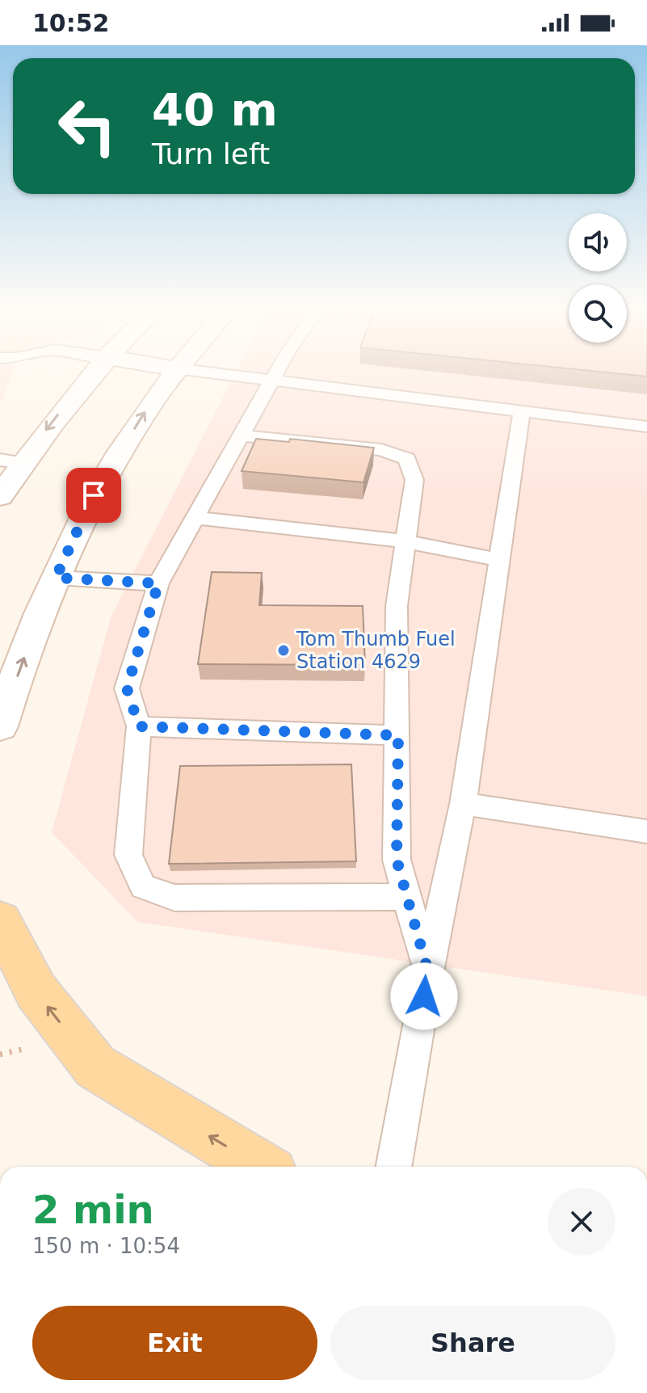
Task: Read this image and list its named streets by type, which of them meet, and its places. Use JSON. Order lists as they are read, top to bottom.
{
  "places": ["Tom Thumb Fuel Station 4629"],
  "page": {
    "status": "10:52",
    "turn": ["40 m", "Turn left"],
    "heading": ["2 min", "150 m · 10:54"],
    "buttons": ["Exit", "Share"]
  }
}
